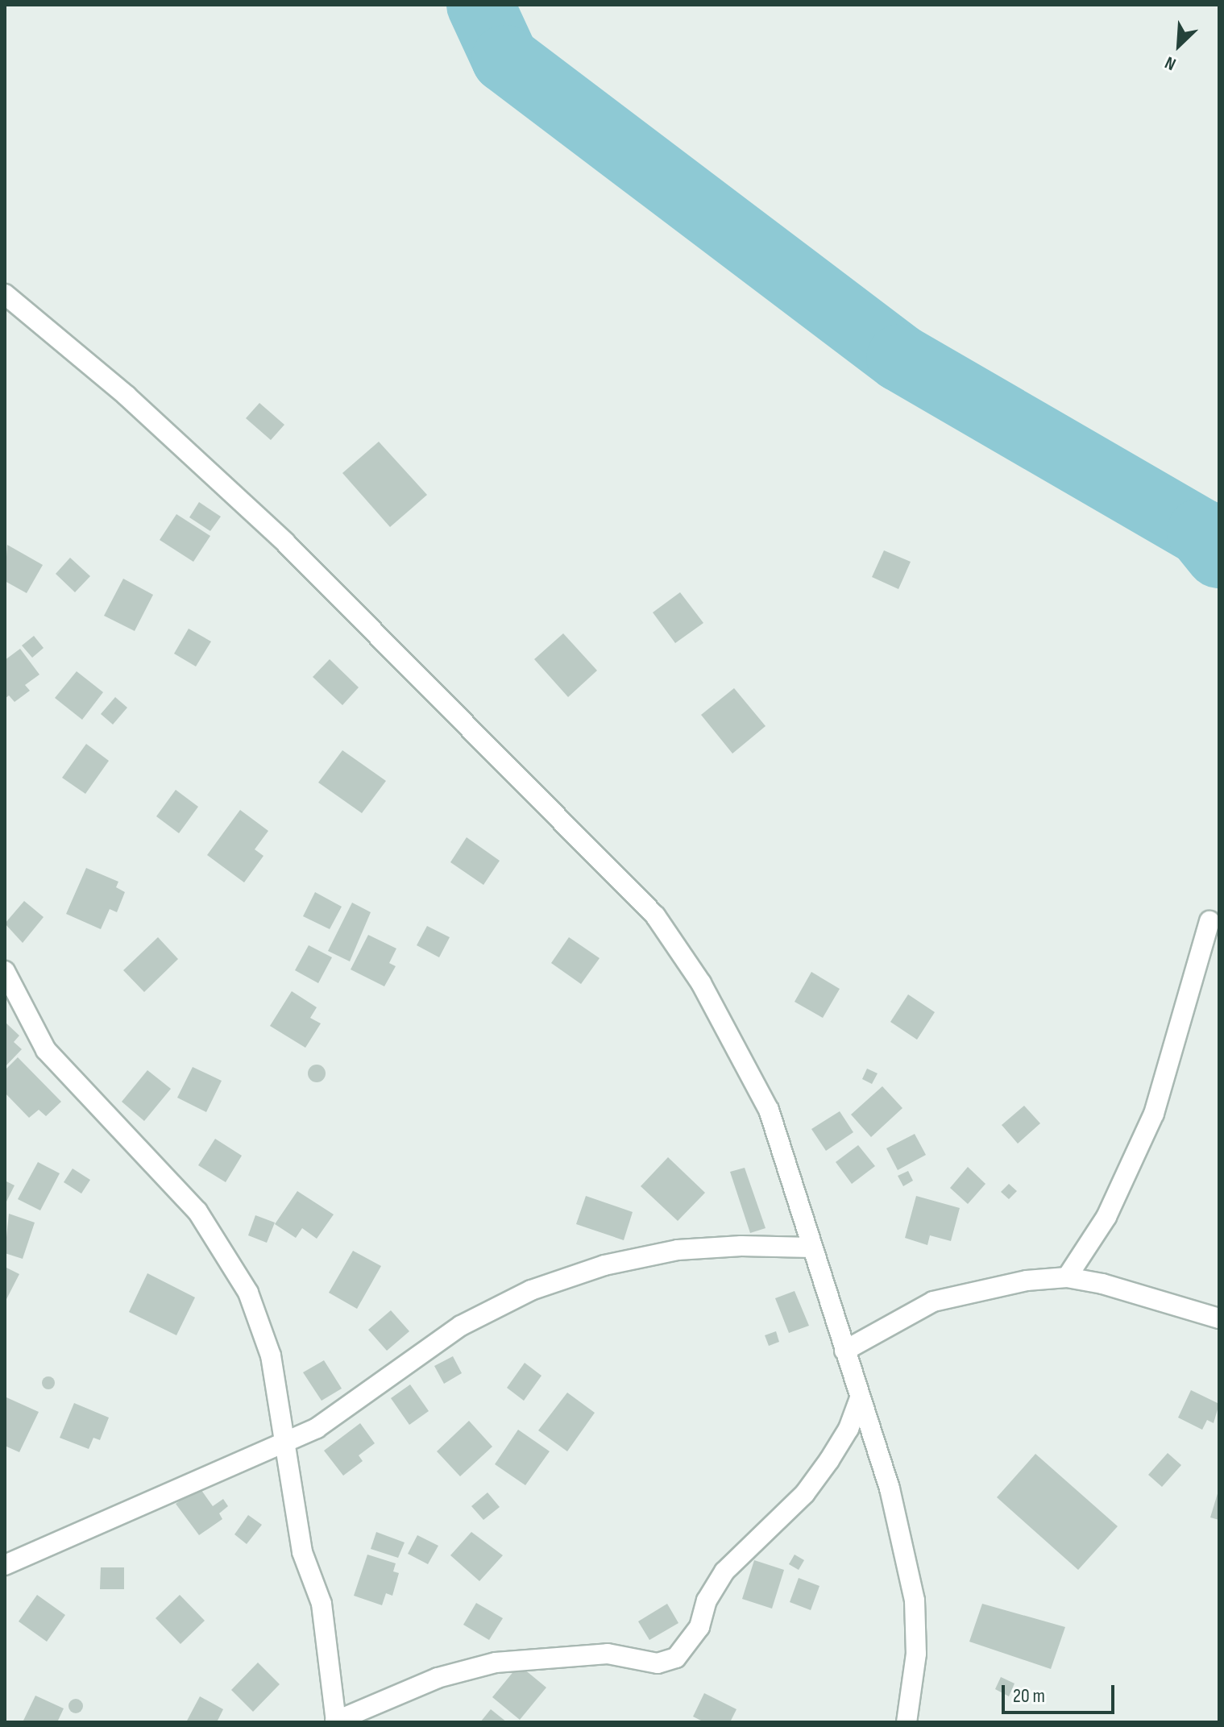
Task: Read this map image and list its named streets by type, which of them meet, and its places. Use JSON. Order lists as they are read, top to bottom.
{
  "scale_bar": "20 m",
  "north": "bottom left"
}
